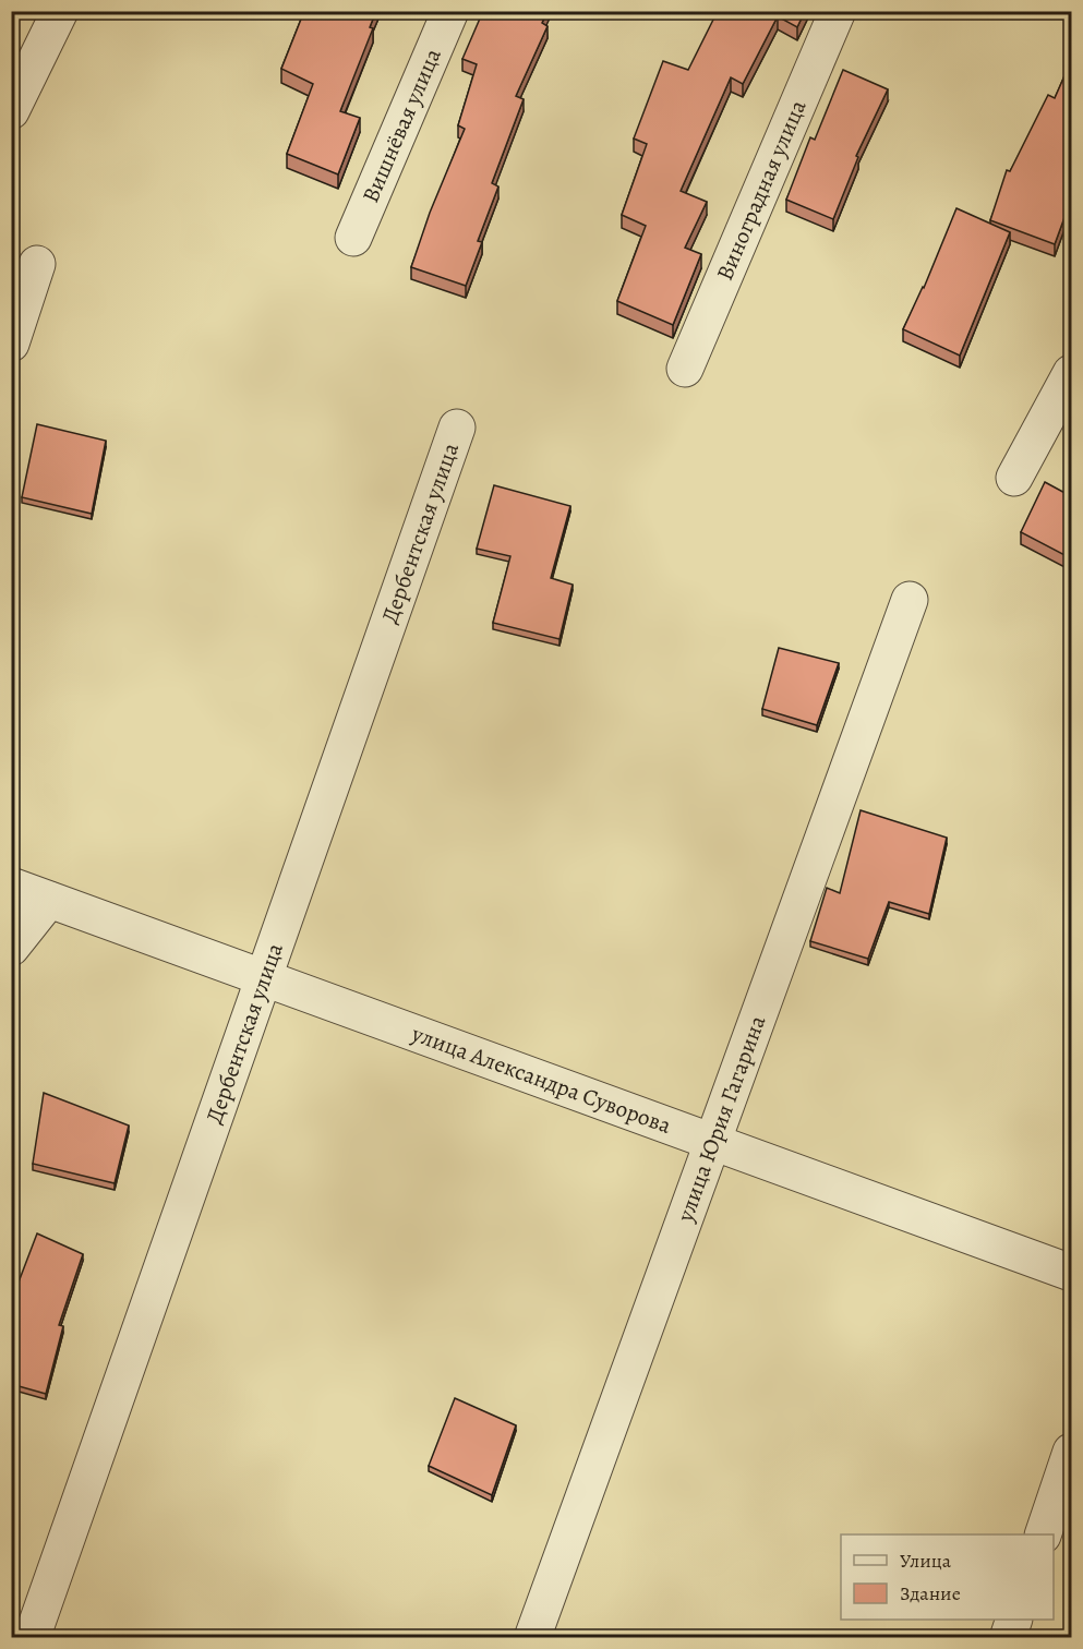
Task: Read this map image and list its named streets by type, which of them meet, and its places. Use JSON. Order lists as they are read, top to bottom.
{
  "streets": {
    "street": [
      "Вишнёвая улица",
      "Виноградная улица",
      "Дербентская улица",
      "улица Александра Суворова",
      "улица Юрия Гагарина"
    ]
  },
  "crossings": [
    ["Дербентская улица", "улица Александра Суворова"],
    ["улица Александра Суворова", "улица Юрия Гагарина"]
  ],
  "legend": ["Улица", "Здание"]
}
